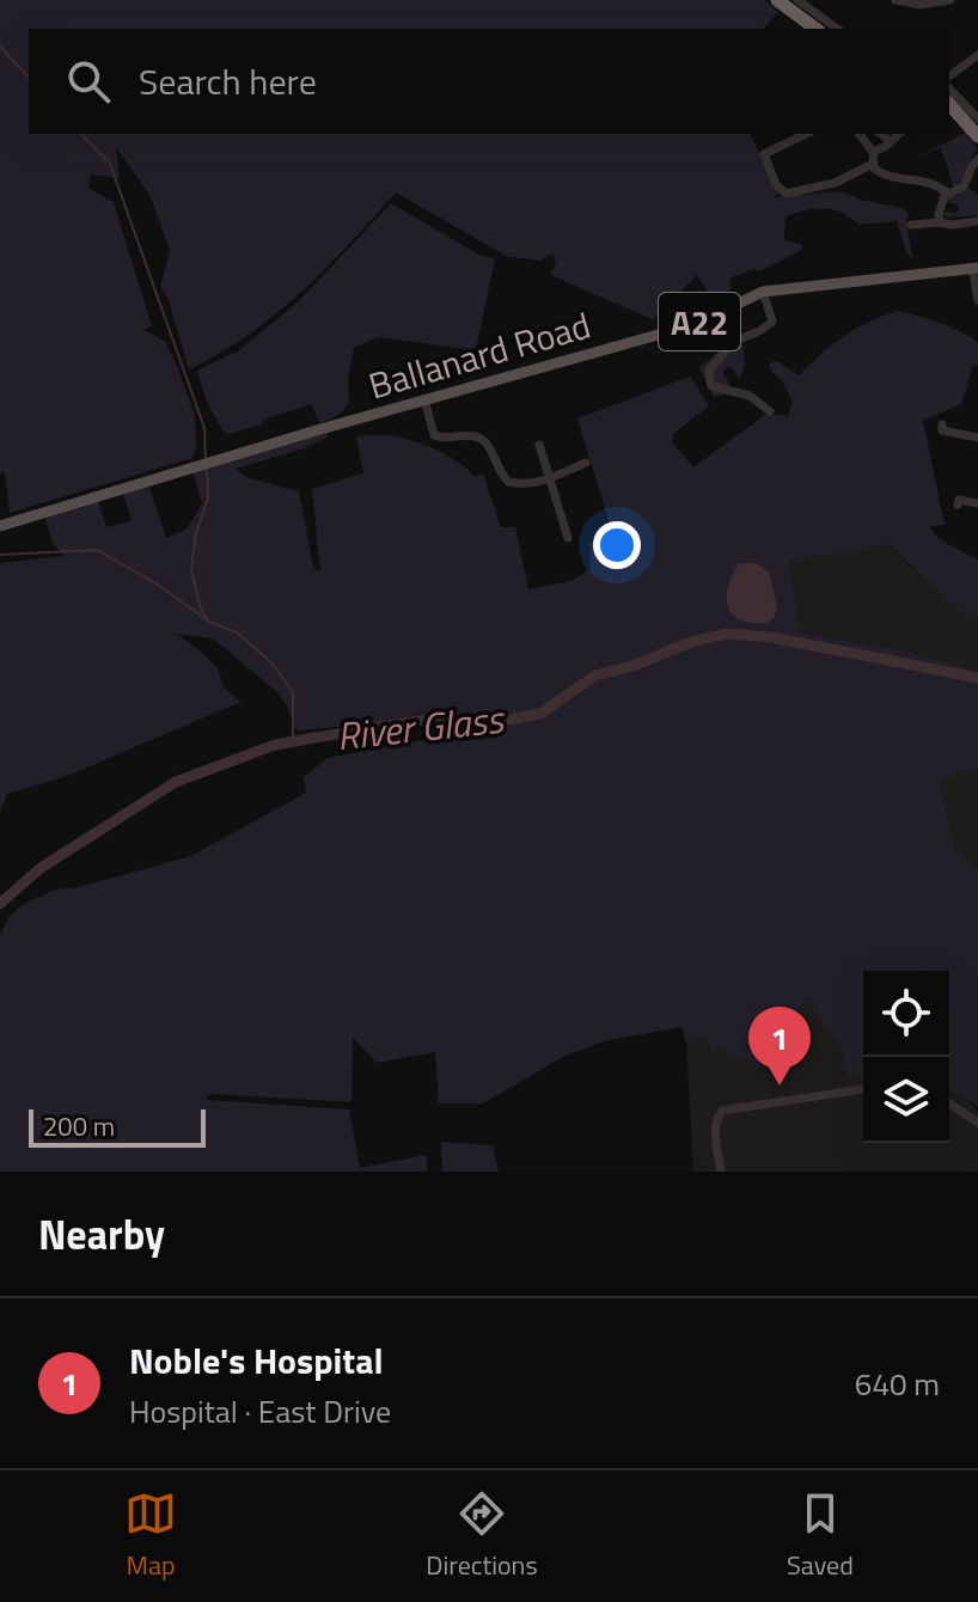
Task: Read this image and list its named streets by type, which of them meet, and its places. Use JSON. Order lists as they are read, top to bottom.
{
  "streets": {
    "main road": ["A22", "Ballanard Road"]
  },
  "water": ["River Glass"],
  "scale_bar": "200 m",
  "page": {
    "search": "Search here",
    "pins": "1",
    "scale": "200 m",
    "heading": "Nearby",
    "list": [
      {
        "mark": "1",
        "name": "Noble's Hospital",
        "note": "Hospital · East Drive",
        "value": "640 m"
      }
    ],
    "nav": ["Map", "Directions", "Saved"]
  }
}
